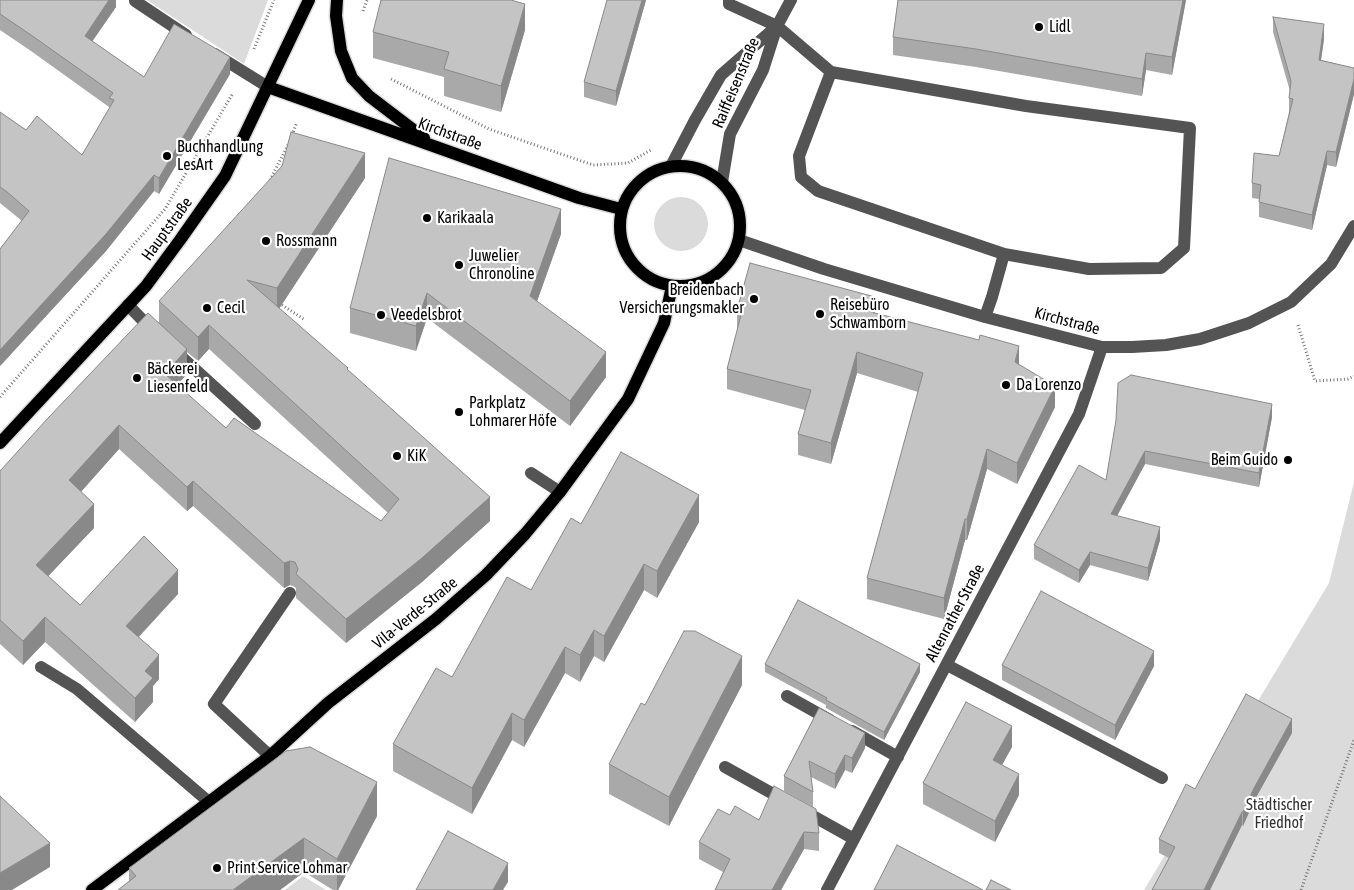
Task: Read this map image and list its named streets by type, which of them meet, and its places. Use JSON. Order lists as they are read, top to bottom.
{
  "streets": {
    "main road": ["Kirchstraße", "Hauptstraße", "Vila-Verde-Straße"],
    "street": ["Raiffeisenstraße", "Altenrather Straße"]
  },
  "crossings": [
    ["Raiffeisenstraße", "Kirchstraße"],
    ["Raiffeisenstraße", "Vila-Verde-Straße"],
    ["Kirchstraße", "Hauptstraße"],
    ["Kirchstraße", "Vila-Verde-Straße"],
    ["Kirchstraße", "Altenrather Straße"]
  ],
  "parks": ["Städtischer Friedhof"],
  "places": [
    "Lidl",
    "Buchhandlung LesArt",
    "Karikaala",
    "Rossmann",
    "Juwelier Chronoline",
    "Breidenbach Versicherungsmakler",
    "Cecil",
    "Reisebüro Schwamborn",
    "Veedelsbrot",
    "Bäckerei Liesenfeld",
    "Da Lorenzo",
    "Parkplatz Lohmarer Höfe",
    "KiK",
    "Beim Guido",
    "Print Service Lohmar"
  ]
}
